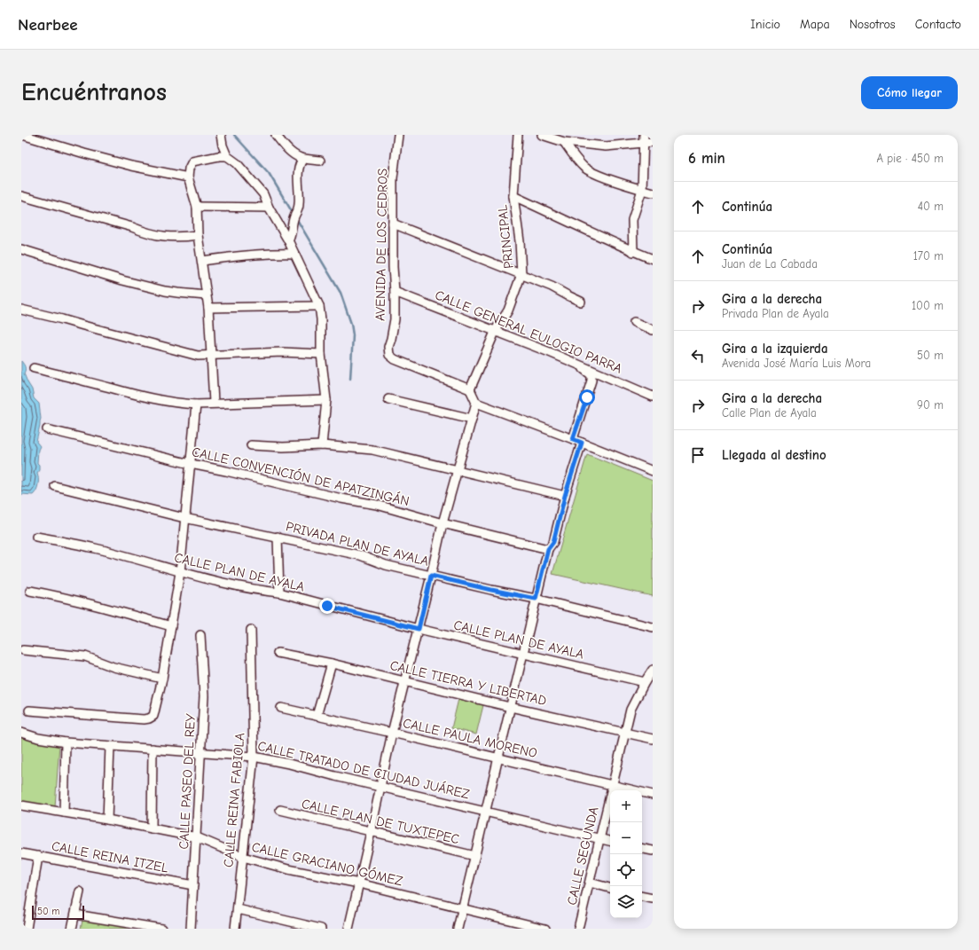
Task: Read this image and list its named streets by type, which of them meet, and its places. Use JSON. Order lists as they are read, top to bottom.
{
  "streets": {
    "street": [
      "PRINCIPAL",
      "AVENIDA DE LOS CEDROS",
      "CALLE GENERAL EULOGIO PARRA",
      "CALLE CONVENCIÓN DE APATZINGÁN",
      "PRIVADA PLAN DE AYALA",
      "CALLE PLAN DE AYALA",
      "CALLE TIERRA Y LIBERTAD",
      "CALLE PAULA MORENO",
      "CALLE TRATADO DE CIUDAD JUÁREZ",
      "CALLE PASEO DEL REY",
      "CALLE REINA FABIOLA",
      "CALLE PLAN DE TUXTEPEC",
      "CALLE SEGUNDA",
      "CALLE REINA ITZEL",
      "CALLE GRACIANO GÓMEZ"
    ]
  },
  "crossings": [
    ["PRINCIPAL", "AVENIDA DE LOS CEDROS"],
    ["PRINCIPAL", "CALLE GENERAL EULOGIO PARRA"],
    ["AVENIDA DE LOS CEDROS", "CALLE GENERAL EULOGIO PARRA"],
    ["CALLE PLAN DE AYALA", "CALLE SEGUNDA"],
    ["CALLE TIERRA Y LIBERTAD", "CALLE SEGUNDA"],
    ["CALLE PAULA MORENO", "CALLE SEGUNDA"],
    ["CALLE TRATADO DE CIUDAD JUÁREZ", "CALLE PASEO DEL REY"],
    ["CALLE TRATADO DE CIUDAD JUÁREZ", "CALLE REINA FABIOLA"],
    ["CALLE TRATADO DE CIUDAD JUÁREZ", "CALLE SEGUNDA"],
    ["CALLE PASEO DEL REY", "CALLE REINA ITZEL"],
    ["CALLE PASEO DEL REY", "CALLE GRACIANO GÓMEZ"],
    ["CALLE REINA FABIOLA", "CALLE GRACIANO GÓMEZ"]
  ],
  "scale_bar": "50 m",
  "page": {
    "header": "Nearbee",
    "nav": [
      "Inicio",
      "Mapa",
      "Nosotros",
      "Contacto"
    ],
    "buttons": "Cómo llegar",
    "title": "Encuéntranos",
    "heading": ["6 min", "A pie · 450 m"],
    "list": [
      ["Continúa", "40 m"],
      ["Continúa", "Juan de La Cabada", "170 m"],
      ["Gira a la derecha", "Privada Plan de Ayala", "100 m"],
      ["Gira a la izquierda", "Avenida José María Luis Mora", "50 m"],
      ["Gira a la derecha", "Calle Plan de Ayala", "90 m"],
      "Llegada al destino"
    ],
    "map_buttons": ["+", "−"],
    "scale": "50 m"
  }
}
